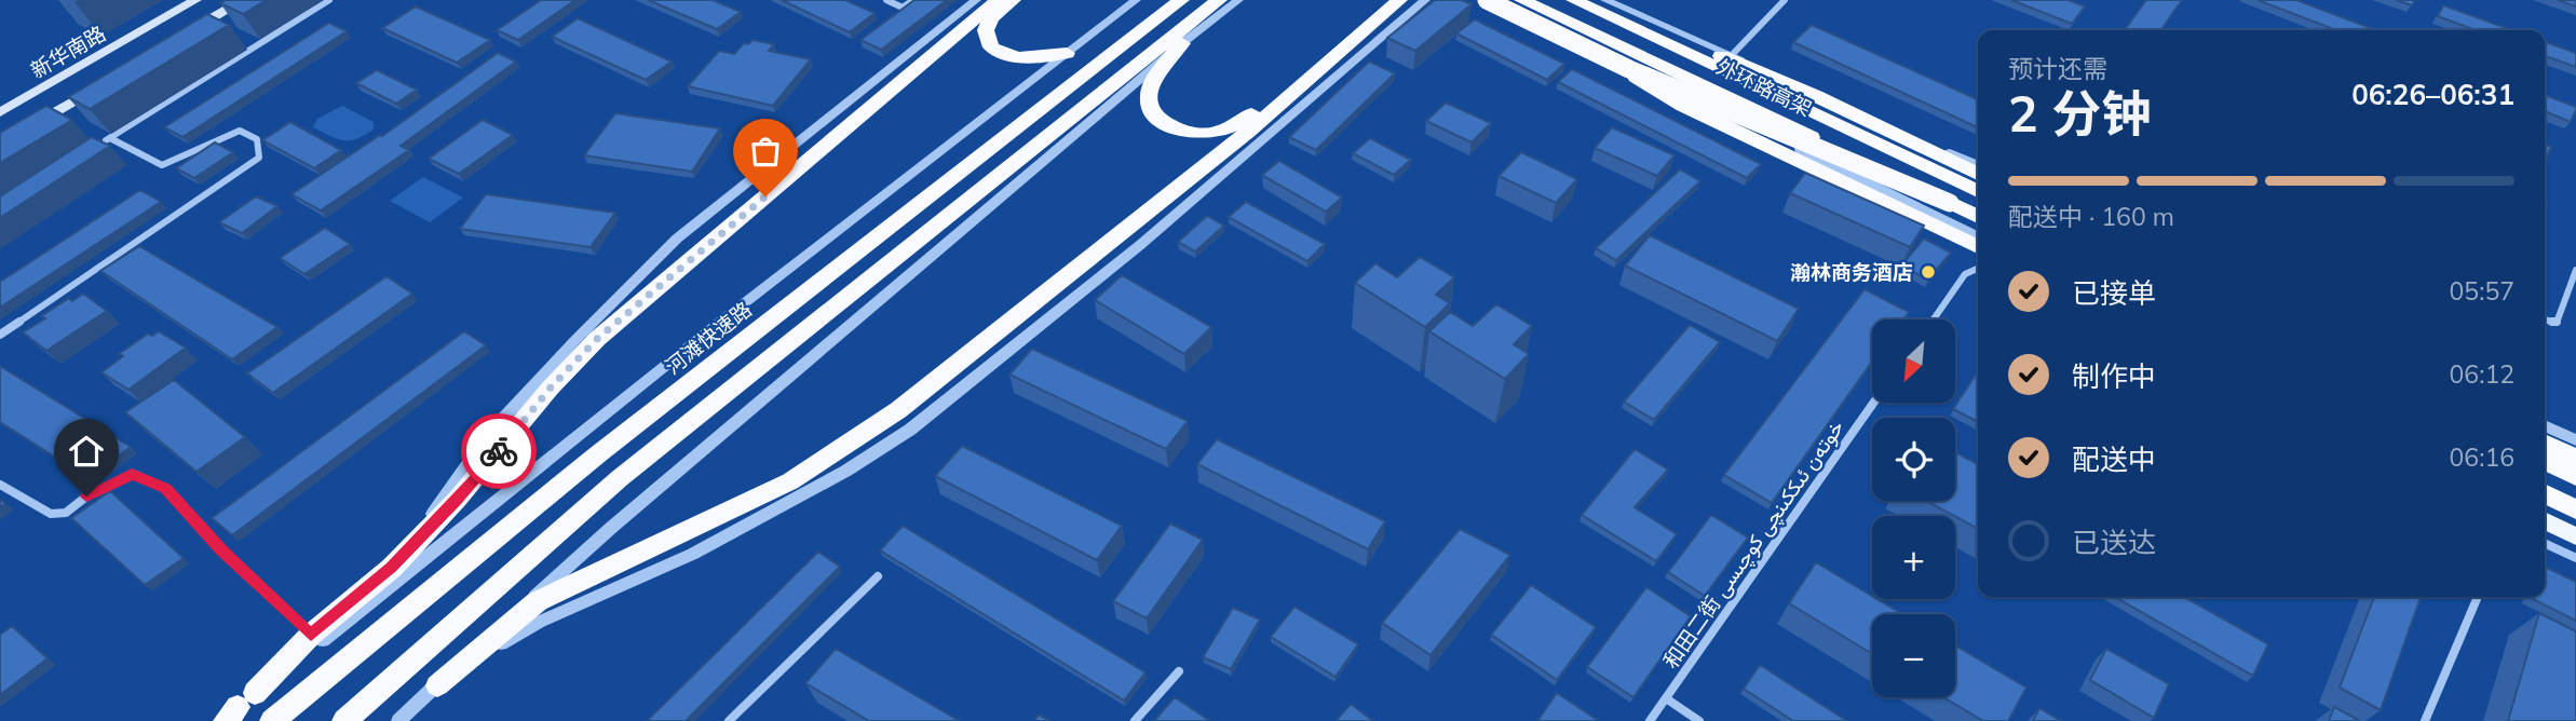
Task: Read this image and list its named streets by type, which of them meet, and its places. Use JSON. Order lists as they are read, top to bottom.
{
  "streets": {
    "highway": ["外环路高架", "河滩快速路"],
    "main road": ["新华南路"],
    "street": ["和田二街 خوتەن ئىككىنچى كوچىسى"]
  },
  "places": ["瀚林商务酒店"],
  "north": "bottom left",
  "page": {
    "heading": ["2 分钟", "预计还需", "06:26–06:31"],
    "bar": "配送中 · 160 m",
    "list": [
      ["已接单", "05:57"],
      ["制作中", "06:12"],
      ["配送中", "06:16"],
      "已送达"
    ],
    "map_buttons": ["+", "−"]
  }
}
